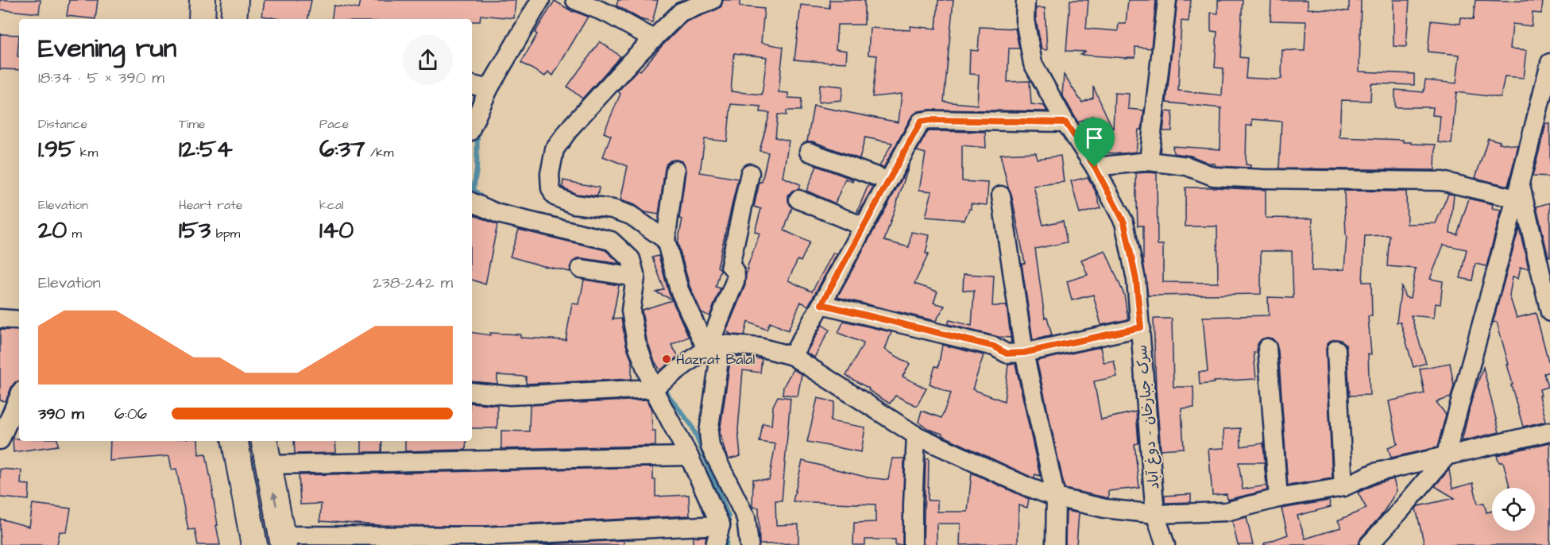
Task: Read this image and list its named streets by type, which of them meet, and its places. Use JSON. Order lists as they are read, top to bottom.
{
  "streets": {
    "street": ["سرک جبارخان - دوغ آباد"]
  },
  "places": ["Hazrat Balal"],
  "page": {
    "heading": ["Evening run", "18:34 · 5 × 390 m"],
    "stats": [
      ["Distance", "1.95 km"],
      ["Time", "12:54"],
      ["Pace", "6:37 /km"],
      ["Elevation", "20 m"],
      ["Heart rate", "153 bpm"],
      ["kcal", "140"]
    ],
    "chart": ["Elevation", "238–242 m"],
    "list": [
      {
        "name": "390 m",
        "note": "6:06"
      }
    ]
  }
}
